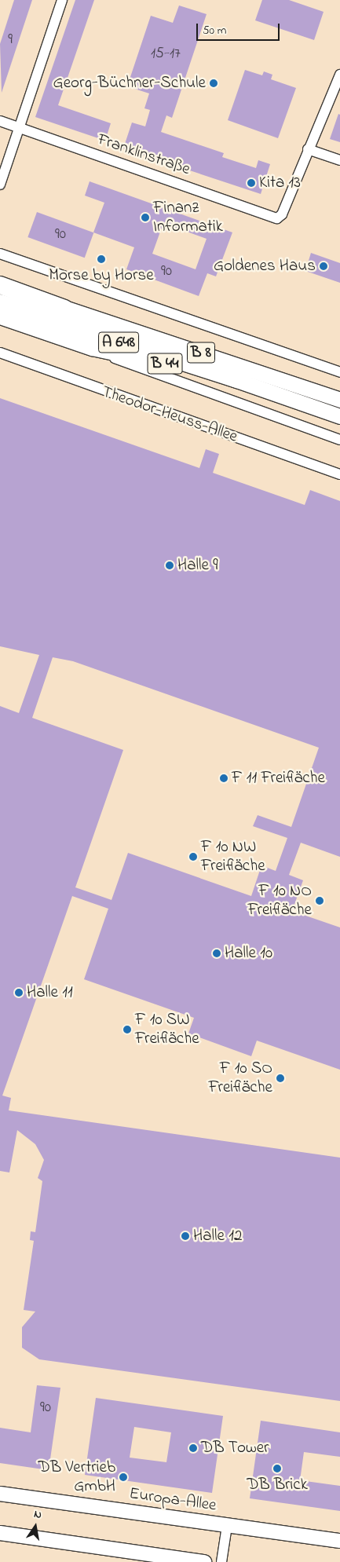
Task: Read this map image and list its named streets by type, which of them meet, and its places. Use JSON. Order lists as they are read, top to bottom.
{
  "streets": {
    "highway": ["A 648", "Theodor-Heuss-Allee"],
    "main road": ["B 8", "B 44"],
    "street": ["Franklinstraße", "Europa-Allee"]
  },
  "places": [
    "Georg-Büchner-Schule",
    "Kita 13",
    "Finanz Informatik",
    "Morse by Horse",
    "Goldenes Haus",
    "Halle 9",
    "F 11 Freifläche",
    "F 10 NW Freifläche",
    "F 10 NO Freifläche",
    "Halle 10",
    "Halle 11",
    "F 10 SW Freifläche",
    "F 10 SO Freifläche",
    "Halle 12",
    "DB Tower",
    "DB Brick",
    "DB Vertrieb GmbH"
  ],
  "house_numbers": [
    "9",
    "15-17",
    "90",
    "90",
    "90"
  ],
  "scale_bar": "50 m",
  "north": "top"
}
